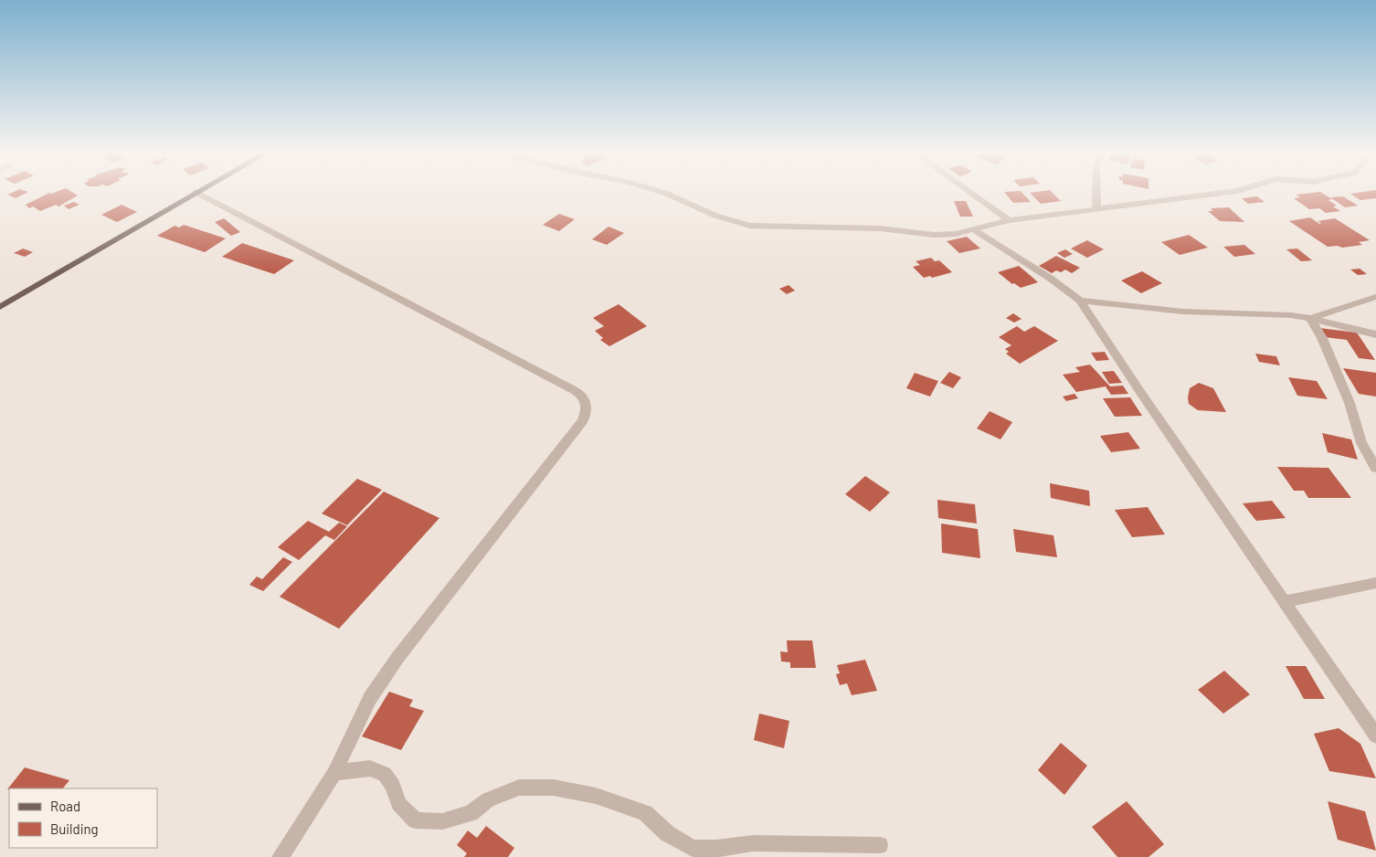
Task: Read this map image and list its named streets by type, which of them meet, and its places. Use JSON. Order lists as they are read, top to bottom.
{
  "legend": ["Road", "Building"]
}
